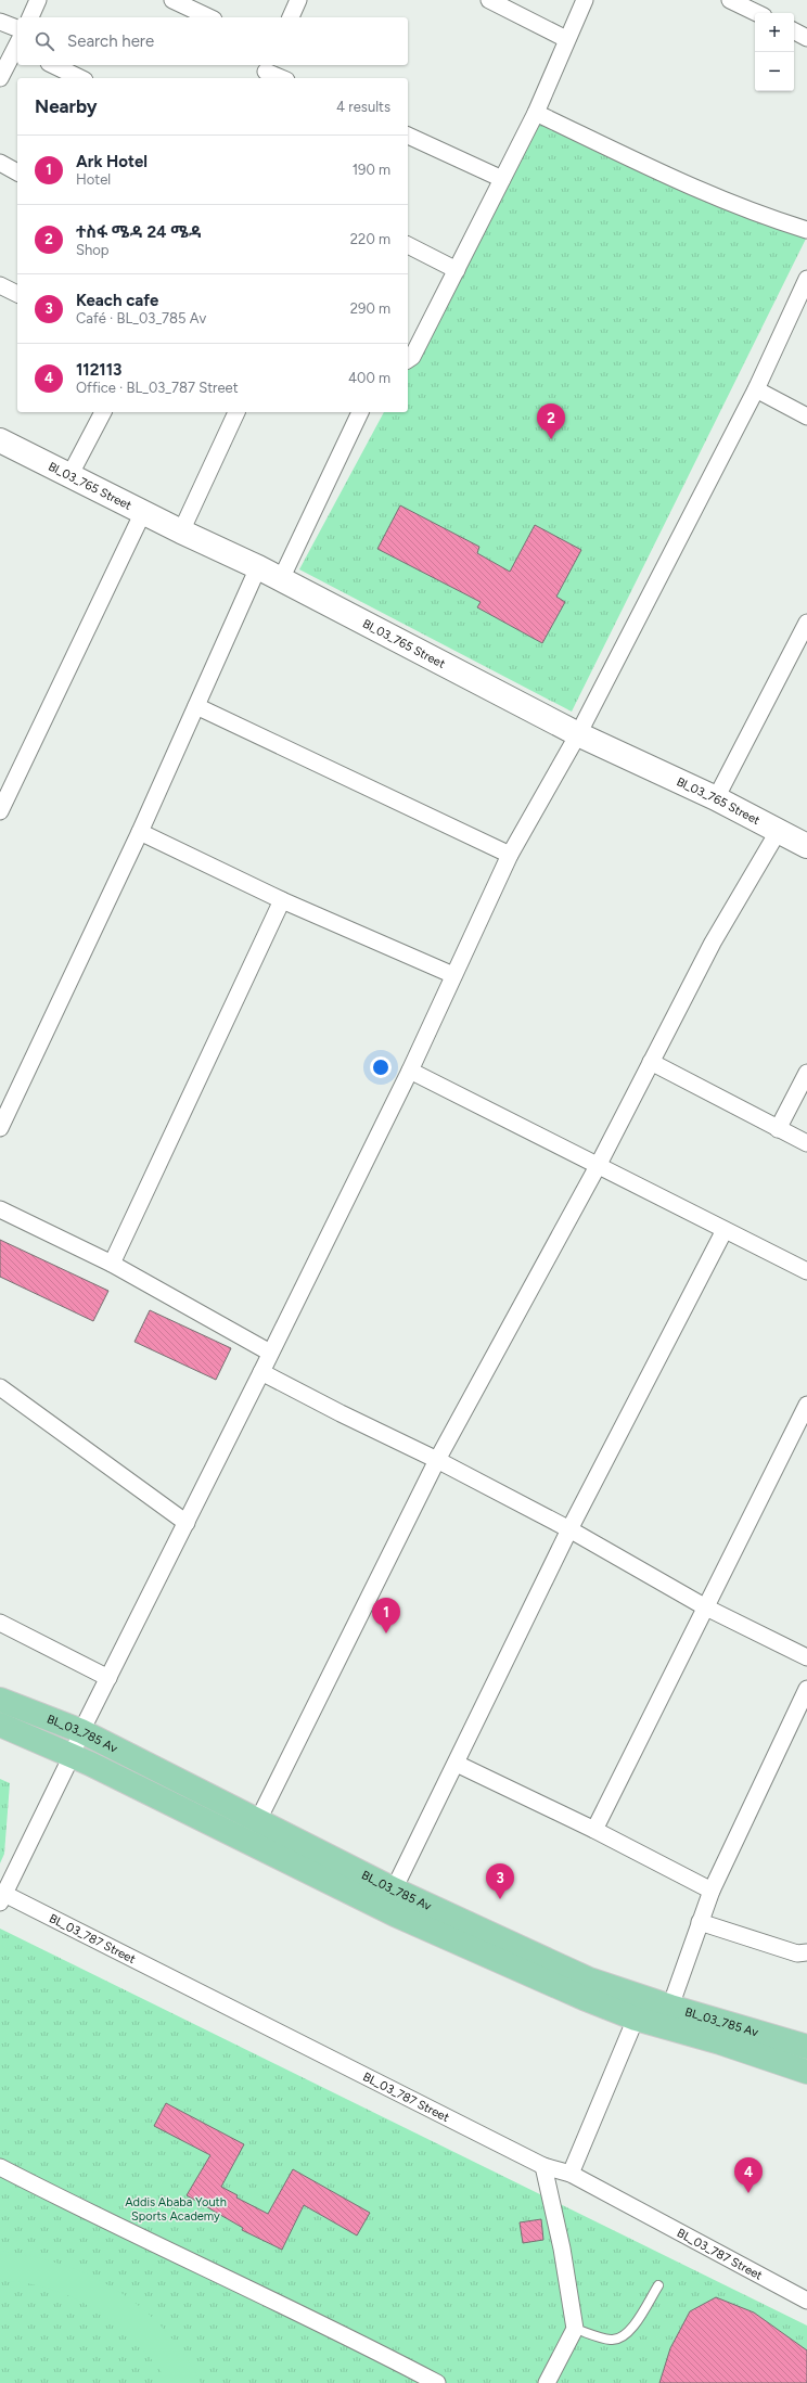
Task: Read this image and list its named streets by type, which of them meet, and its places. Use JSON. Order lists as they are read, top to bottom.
{
  "streets": {
    "main road": ["BL_03_785 Av"],
    "street": ["Bl_03_765 Street", "BL_03_787 Street"]
  },
  "parks": ["Addis Ababa Youth Sports Academy"],
  "page": {
    "map_buttons": ["+", "−"],
    "search": "Search here",
    "heading": ["Nearby", "4 results"],
    "list": [
      {
        "mark": "1",
        "name": "Ark Hotel",
        "note": "Hotel",
        "value": "190 m"
      },
      {
        "mark": "2",
        "name": "ተስፋ ሜዳ 24 ሜዳ",
        "note": "Shop",
        "value": "220 m"
      },
      {
        "mark": "3",
        "name": "Keach cafe",
        "note": "Café · BL_03_785 Av",
        "value": "290 m"
      },
      {
        "mark": "4",
        "name": "112113",
        "note": "Office · BL_03_787 Street",
        "value": "400 m"
      }
    ],
    "pins": [
      "2",
      "1",
      "3",
      "4"
    ]
  }
}
